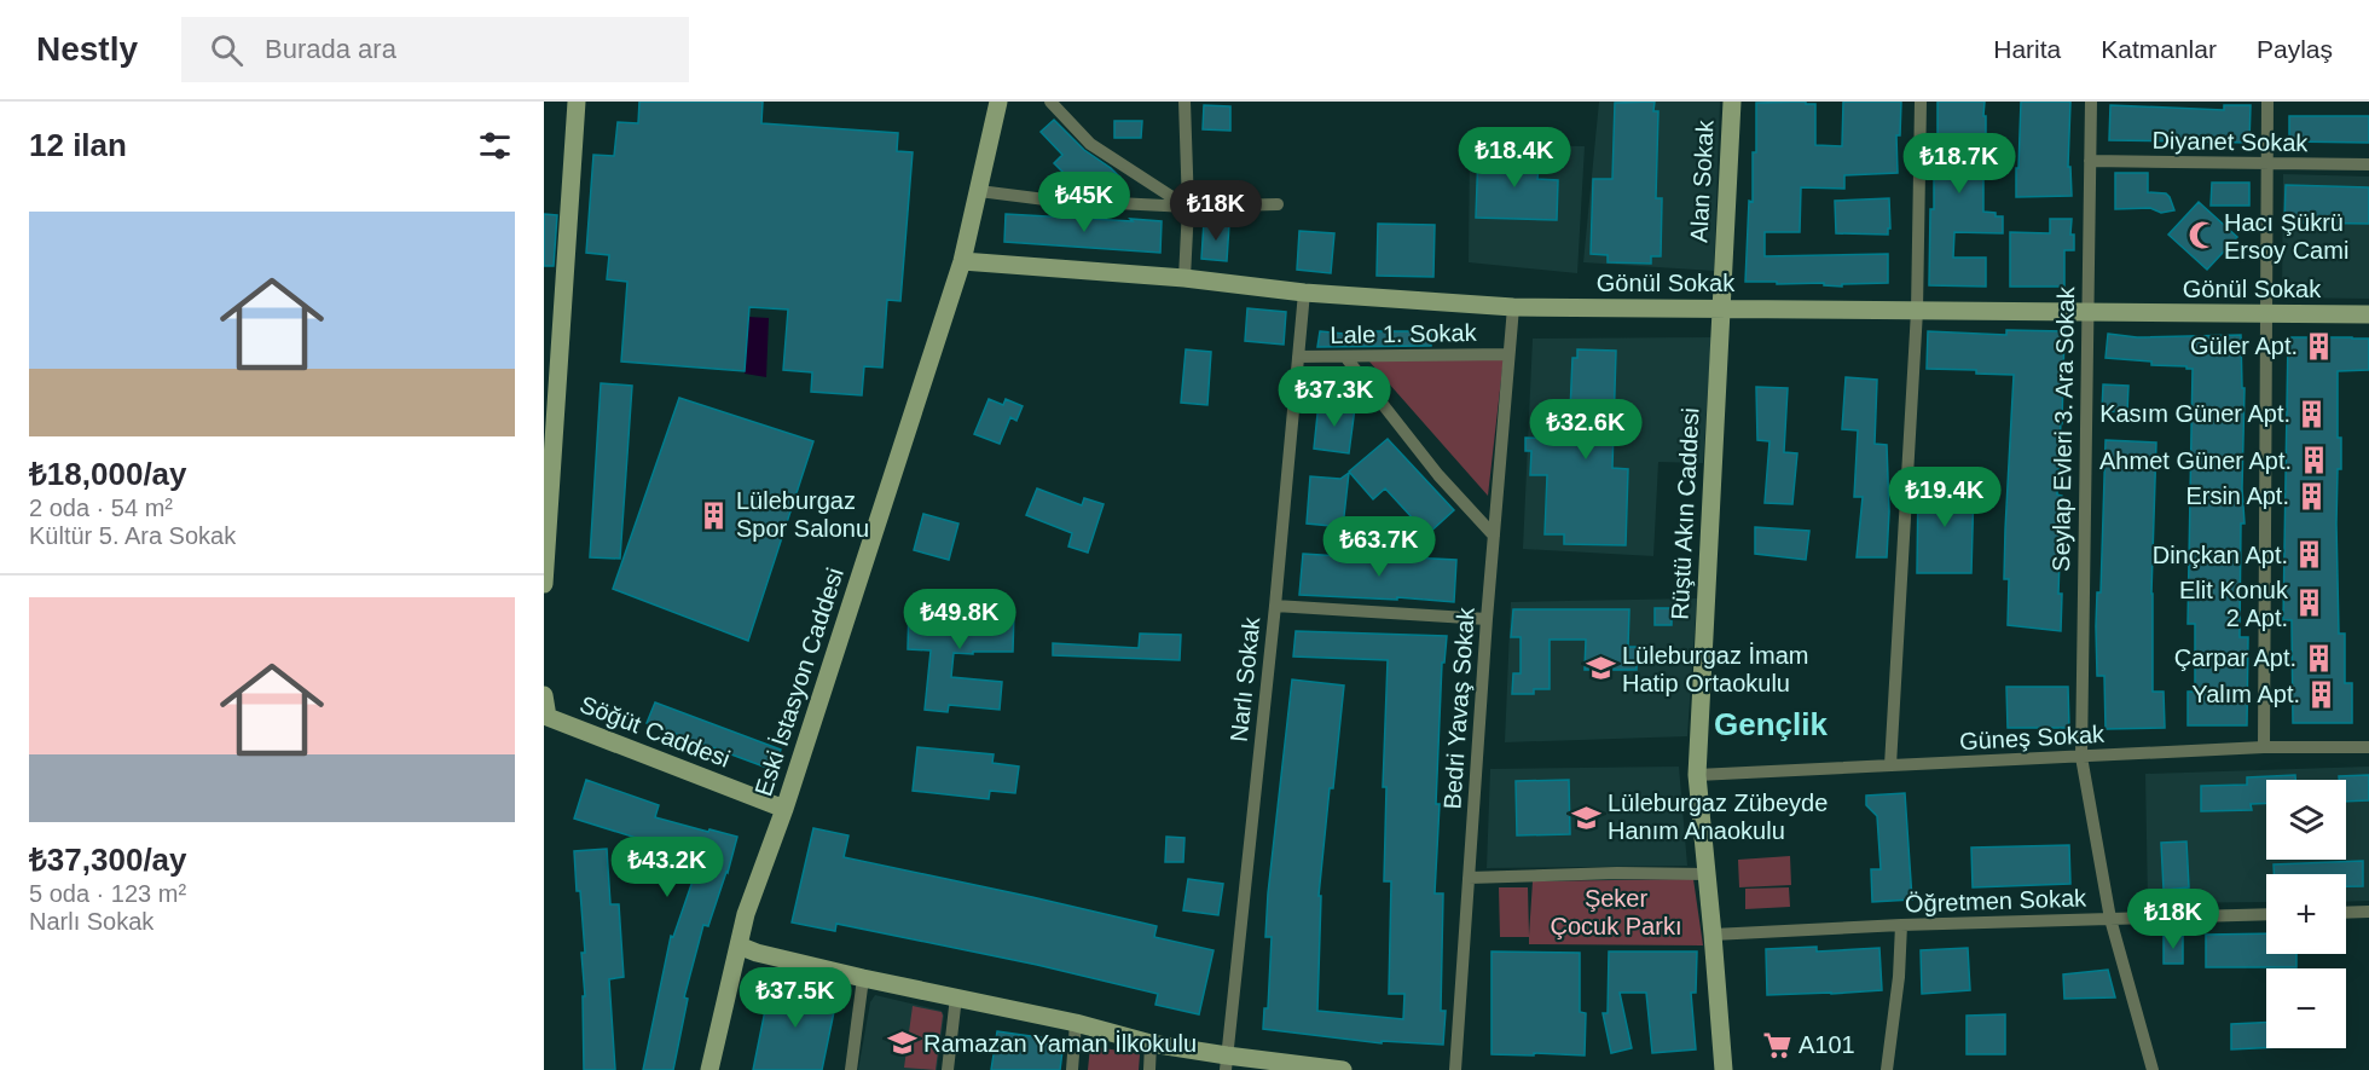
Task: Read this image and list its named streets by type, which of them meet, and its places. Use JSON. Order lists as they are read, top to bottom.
{
  "streets": {
    "street": [
      "Diyanet Sokak",
      "Alan Sokak",
      "Gönül Sokak",
      "Lale 1. Sokak",
      "Seylap Evleri 3. Ara Sokak",
      "Rüştü Akın Caddesi",
      "Narlı Sokak",
      "Eski İstasyon Caddesi",
      "Bedri Yavaş Sokak",
      "Söğüt Caddesi",
      "Güneş Sokak",
      "Öğretmen Sokak"
    ]
  },
  "crossings": [
    ["Diyanet Sokak", "Seylap Evleri 3. Ara Sokak"],
    ["Alan Sokak", "Gönül Sokak"],
    ["Alan Sokak", "Rüştü Akın Caddesi"],
    ["Gönül Sokak", "Seylap Evleri 3. Ara Sokak"],
    ["Gönül Sokak", "Rüştü Akın Caddesi"],
    ["Gönül Sokak", "Narlı Sokak"],
    ["Gönül Sokak", "Eski İstasyon Caddesi"],
    ["Gönül Sokak", "Bedri Yavaş Sokak"],
    ["Lale 1. Sokak", "Narlı Sokak"],
    ["Lale 1. Sokak", "Bedri Yavaş Sokak"],
    ["Seylap Evleri 3. Ara Sokak", "Güneş Sokak"],
    ["Seylap Evleri 3. Ara Sokak", "Öğretmen Sokak"],
    ["Rüştü Akın Caddesi", "Güneş Sokak"],
    ["Rüştü Akın Caddesi", "Öğretmen Sokak"],
    ["Eski İstasyon Caddesi", "Söğüt Caddesi"]
  ],
  "districts": ["Gençlik"],
  "parks": ["Şeker Çocuk Parkı"],
  "places": {
    "mosque": ["Hacı Şükrü Ersoy Cami"],
    "building": [
      "Güler Apt.",
      "Kasım Güner Apt.",
      "Ahmet Güner Apt.",
      "Ersin Apt.",
      "Lüleburgaz Spor Salonu",
      "Dinçkan Apt.",
      "Elit Konuk 2 Apt.",
      "Çarpar Apt.",
      "Yalım Apt."
    ],
    "school or university": ["Lüleburgaz İmam Hatip Ortaokulu", "Lüleburgaz Zübeyde Hanım Anaokulu", "Ramazan Yaman İlkokulu"],
    "supermarket": ["A101"]
  },
  "page": {
    "header": "Nestly",
    "search": "Burada ara",
    "nav": ["Harita", "Katmanlar", "Paylaş"],
    "heading": "12 ilan",
    "price": [
      "₺18.4K",
      "₺18.7K",
      "₺45K",
      "₺18K",
      "₺37.3K",
      "₺32.6K",
      "₺19.4K",
      "₺63.7K",
      "₺49.8K",
      "₺43.2K",
      "₺18K",
      "₺37.5K"
    ],
    "list": [
      {
        "name": "₺18,000/ay",
        "note": "2 oda · 54 m² · Kültür 5. Ara Sokak"
      },
      {
        "name": "₺37,300/ay",
        "note": "5 oda · 123 m² · Narlı Sokak"
      }
    ],
    "map_buttons": ["+", "−"]
  }
}
